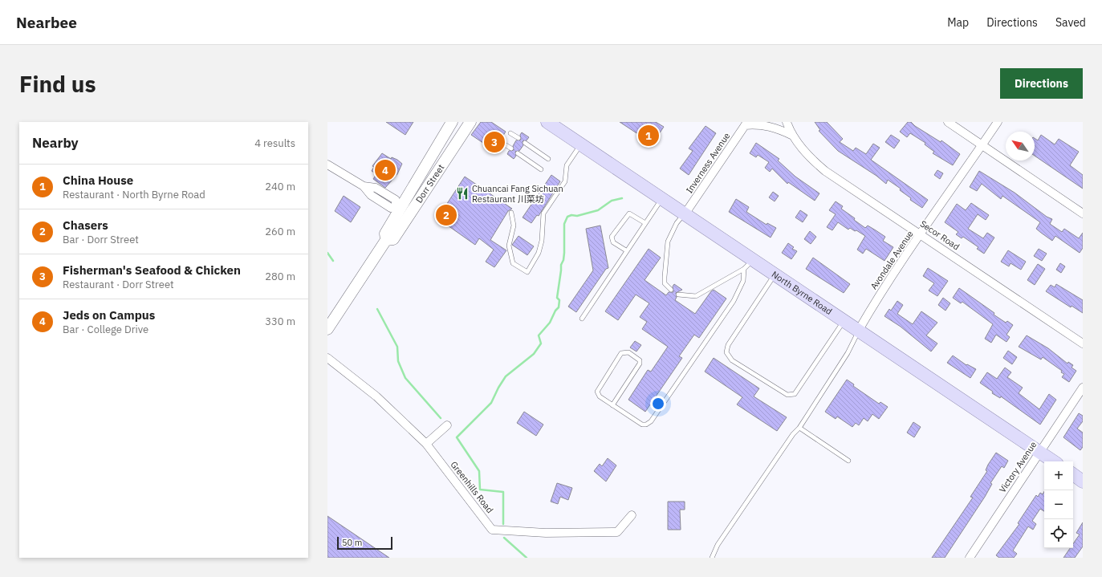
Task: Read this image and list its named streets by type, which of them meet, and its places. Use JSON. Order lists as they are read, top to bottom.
{
  "streets": {
    "main road": ["Dorr Street", "North Byrne Road"],
    "street": [
      "Inverness Avenue",
      "Secor Road",
      "Avondale Avenue",
      "Victory Avenue",
      "Greenhills Road"
    ]
  },
  "crossings": [
    ["Inverness Avenue", "Secor Road"],
    ["Inverness Avenue", "North Byrne Road"],
    ["Secor Road", "Avondale Avenue"],
    ["Avondale Avenue", "North Byrne Road"],
    ["North Byrne Road", "Victory Avenue"]
  ],
  "places": {
    "restaurant": ["Chuancai Fang Sichuan Restaurant 川菜坊"]
  },
  "scale_bar": "50 m",
  "north": "top left",
  "page": {
    "header": "Nearbee",
    "nav": ["Map", "Directions", "Saved"],
    "buttons": "Directions",
    "title": "Find us",
    "heading": ["Nearby", "4 results"],
    "pins": [
      "1",
      "3",
      "4",
      "2"
    ],
    "list": [
      {
        "mark": "1",
        "name": "China House",
        "note": "Restaurant · North Byrne Road",
        "value": "240 m"
      },
      {
        "mark": "2",
        "name": "Chasers",
        "note": "Bar · Dorr Street",
        "value": "260 m"
      },
      {
        "mark": "3",
        "name": "Fisherman's Seafood & Chicken",
        "note": "Restaurant · Dorr Street",
        "value": "280 m"
      },
      {
        "mark": "4",
        "name": "Jeds on Campus",
        "note": "Bar · College Drive",
        "value": "330 m"
      }
    ],
    "map_buttons": ["+", "−"],
    "scale": "50 m"
  }
}
